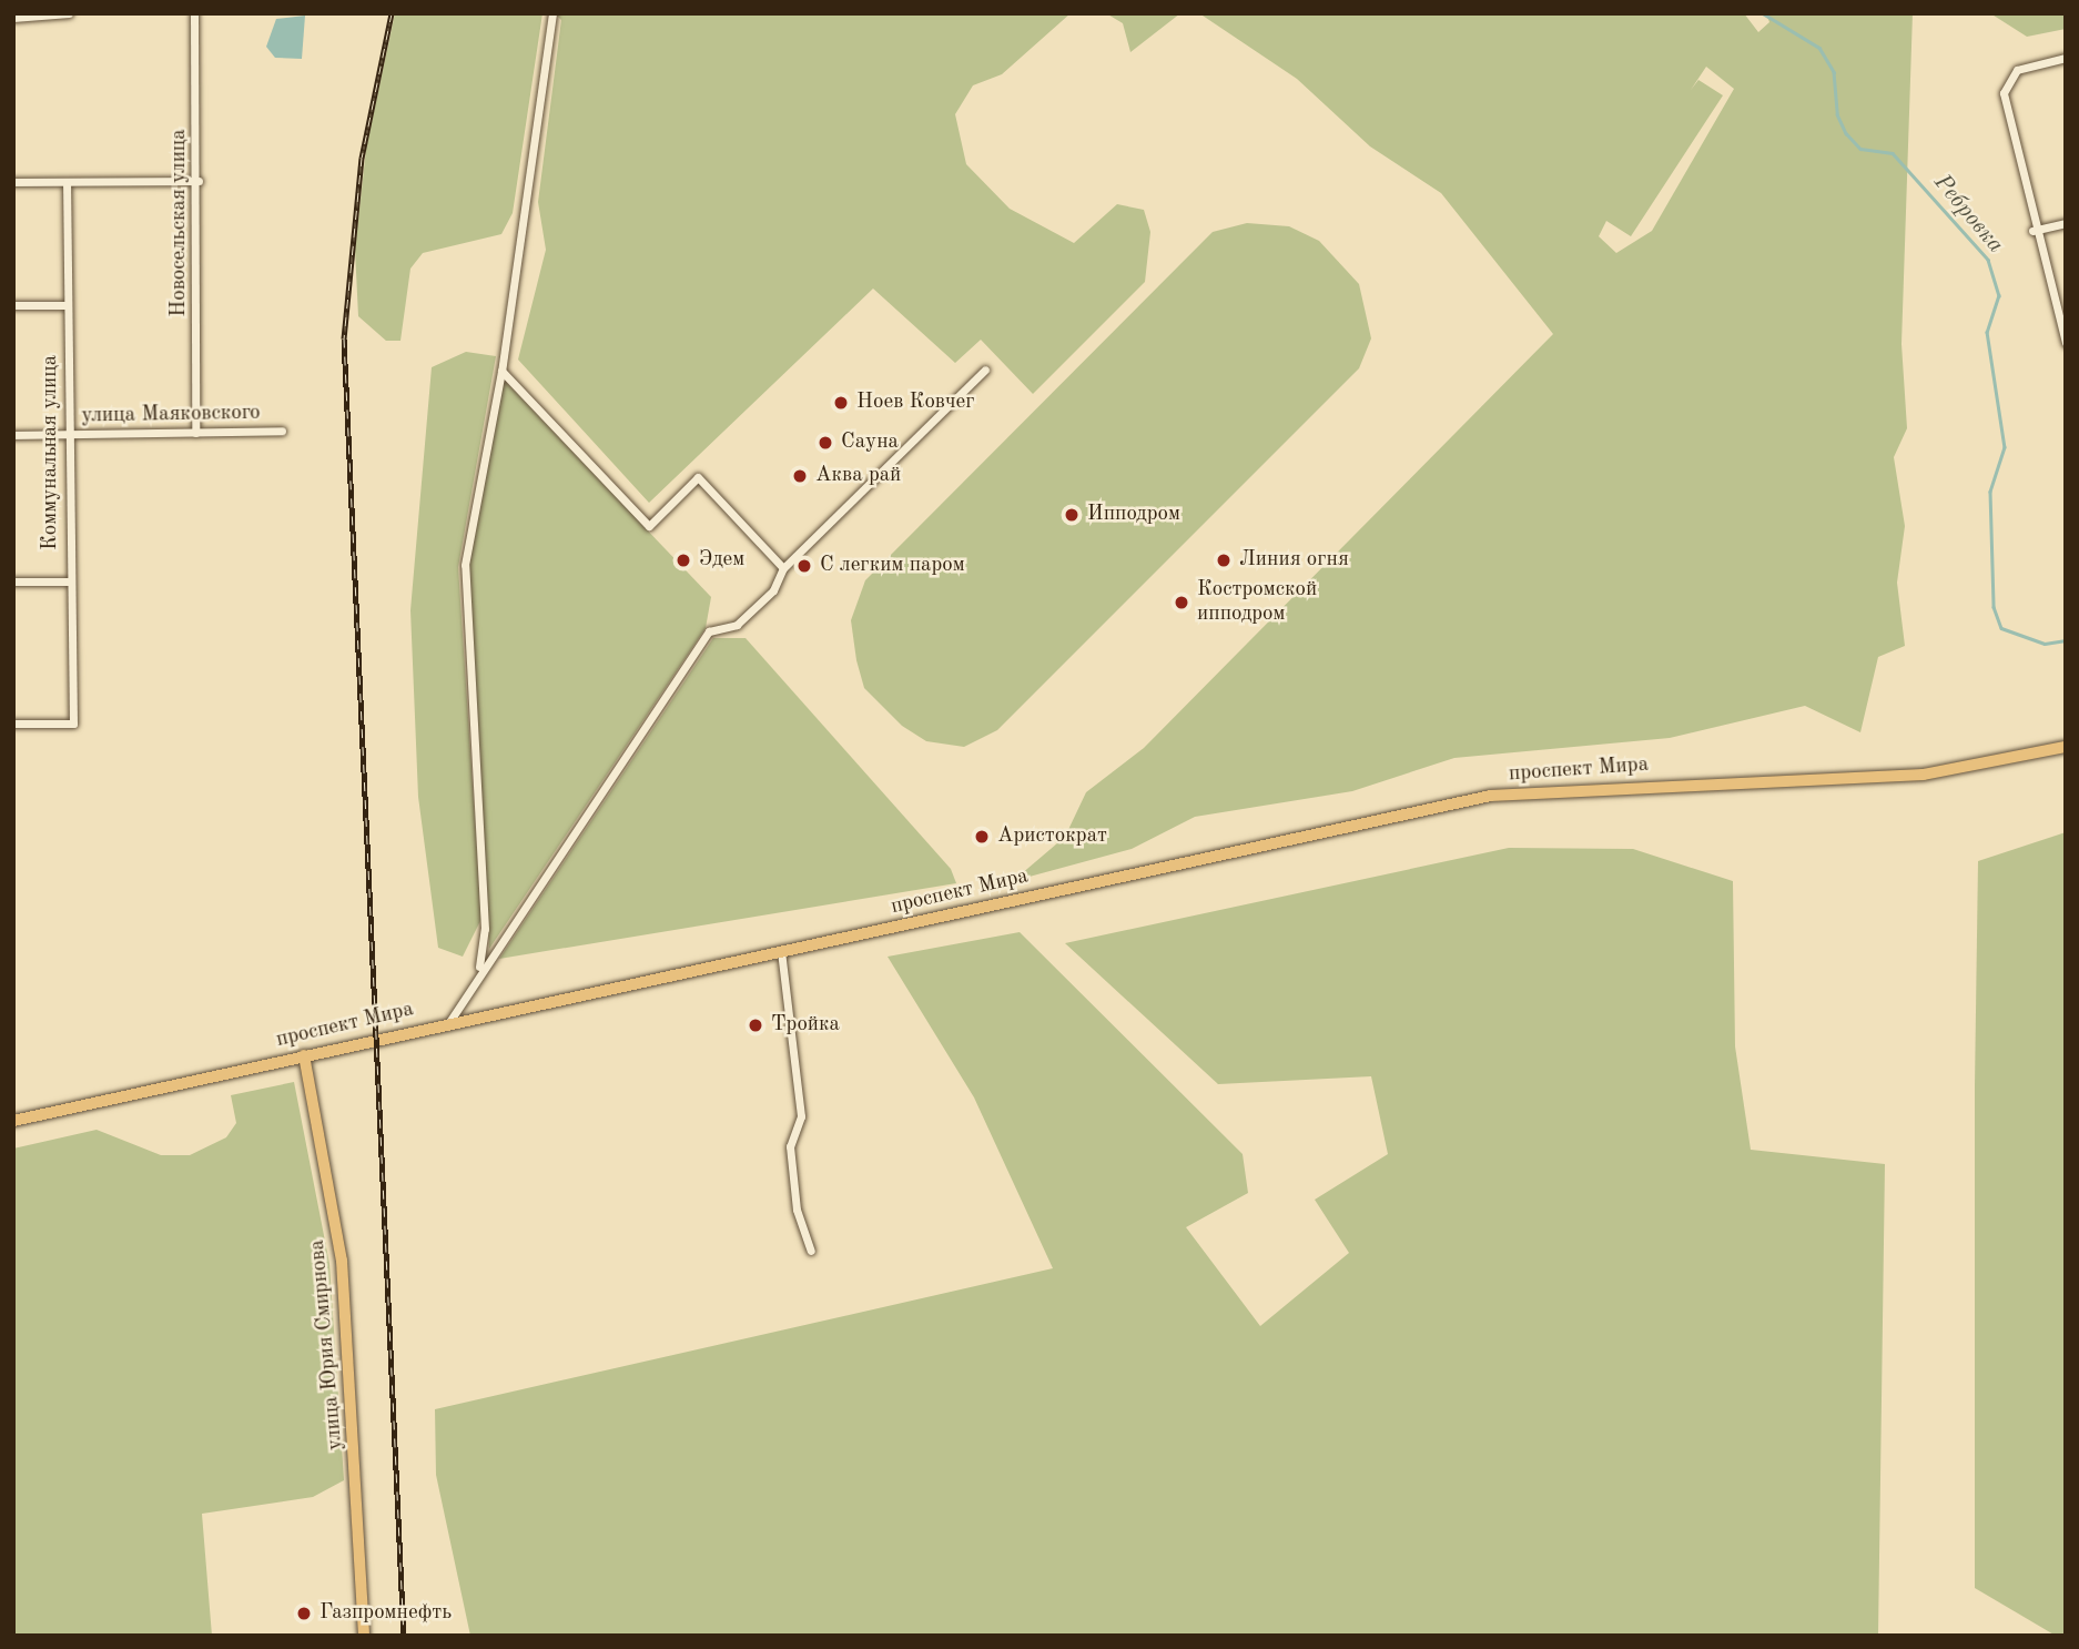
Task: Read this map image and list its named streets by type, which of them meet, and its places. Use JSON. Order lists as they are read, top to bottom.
{
  "streets": {
    "main road": ["проспект Мира", "улица Юрия Смирнова"],
    "street": ["Новосельская улица", "улица Маяковского", "Коммунальная улица"]
  },
  "crossings": [
    ["Новосельская улица", "улица Маяковского"],
    ["улица Маяковского", "Коммунальная улица"],
    ["проспект Мира", "улица Юрия Смирнова"]
  ],
  "water": ["Ребровка"],
  "places": [
    "Ноев Ковчег",
    "Сауна",
    "Аква рай",
    "Ипподром",
    "Эдем",
    "Линия огня",
    "С легким паром",
    "Костромской ипподром",
    "Аристократ",
    "Тройка",
    "Газпромнефть"
  ]
}
